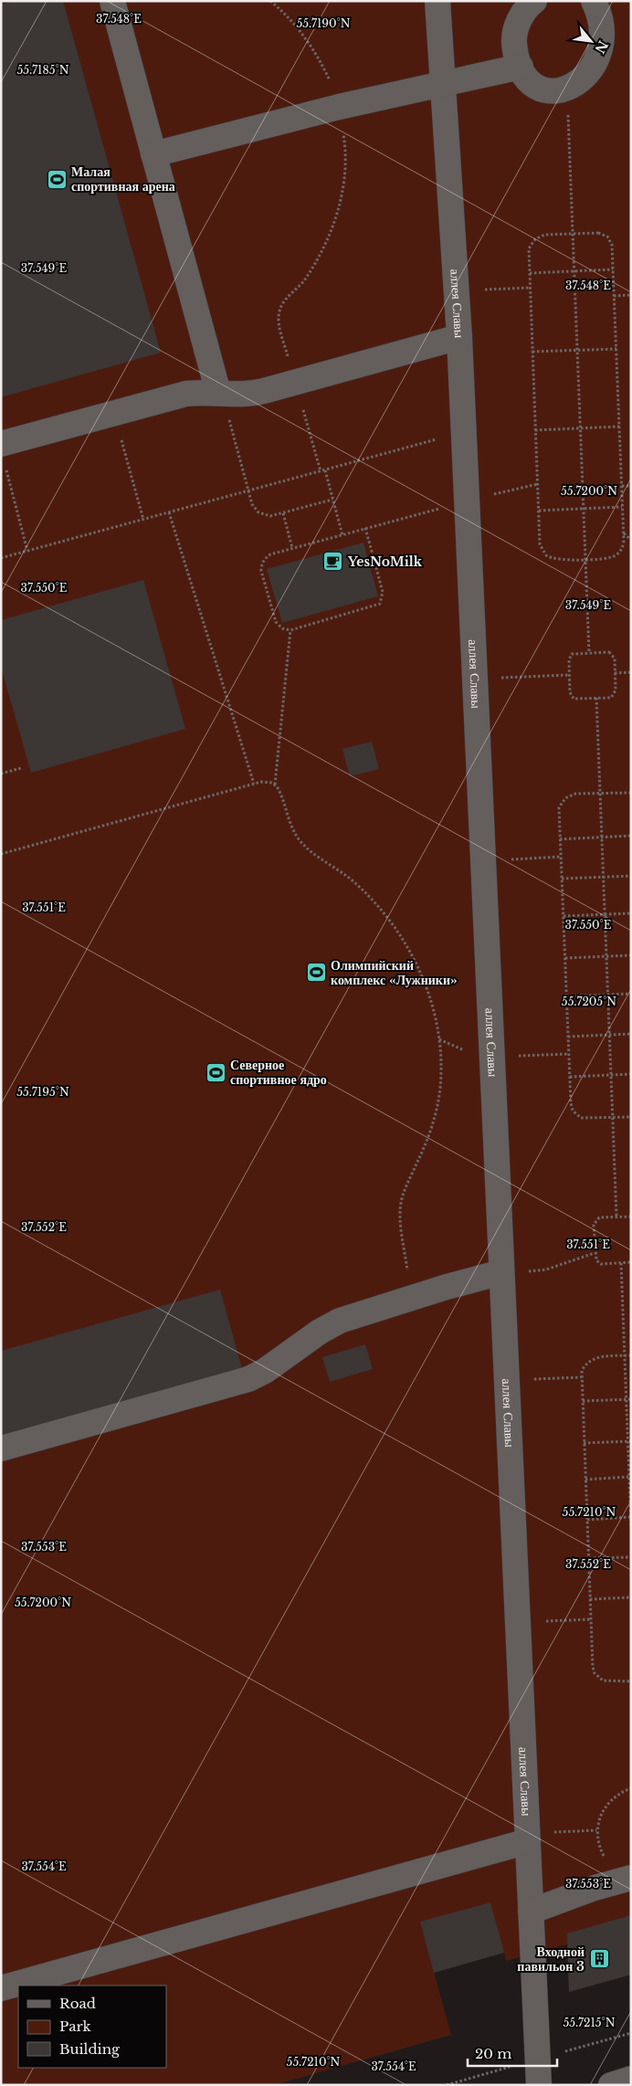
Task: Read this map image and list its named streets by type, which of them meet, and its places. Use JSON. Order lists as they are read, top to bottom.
{
  "streets": {
    "street": ["аллея Славы"]
  },
  "places": {
    "sports": ["Малая спортивная арена", "Олимпийский комплекс «Лужники»", "Северное спортивное ядро"],
    "cafe": ["YesNoMilk"],
    "building": ["Входной павильон 3"]
  },
  "legend": ["Road", "Park", "Building"],
  "scale_bar": "20 m",
  "north": "bottom right",
  "coordinates": [
    "37.548°E",
    "55.7190°N",
    "55.7185°N",
    "37.549°E",
    "55.7200°N",
    "37.550°E",
    "37.551°E",
    "55.7205°N",
    "55.7195°N",
    "37.552°E",
    "55.7210°N",
    "37.553°E",
    "37.554°E",
    "55.7215°N"
  ]
}
